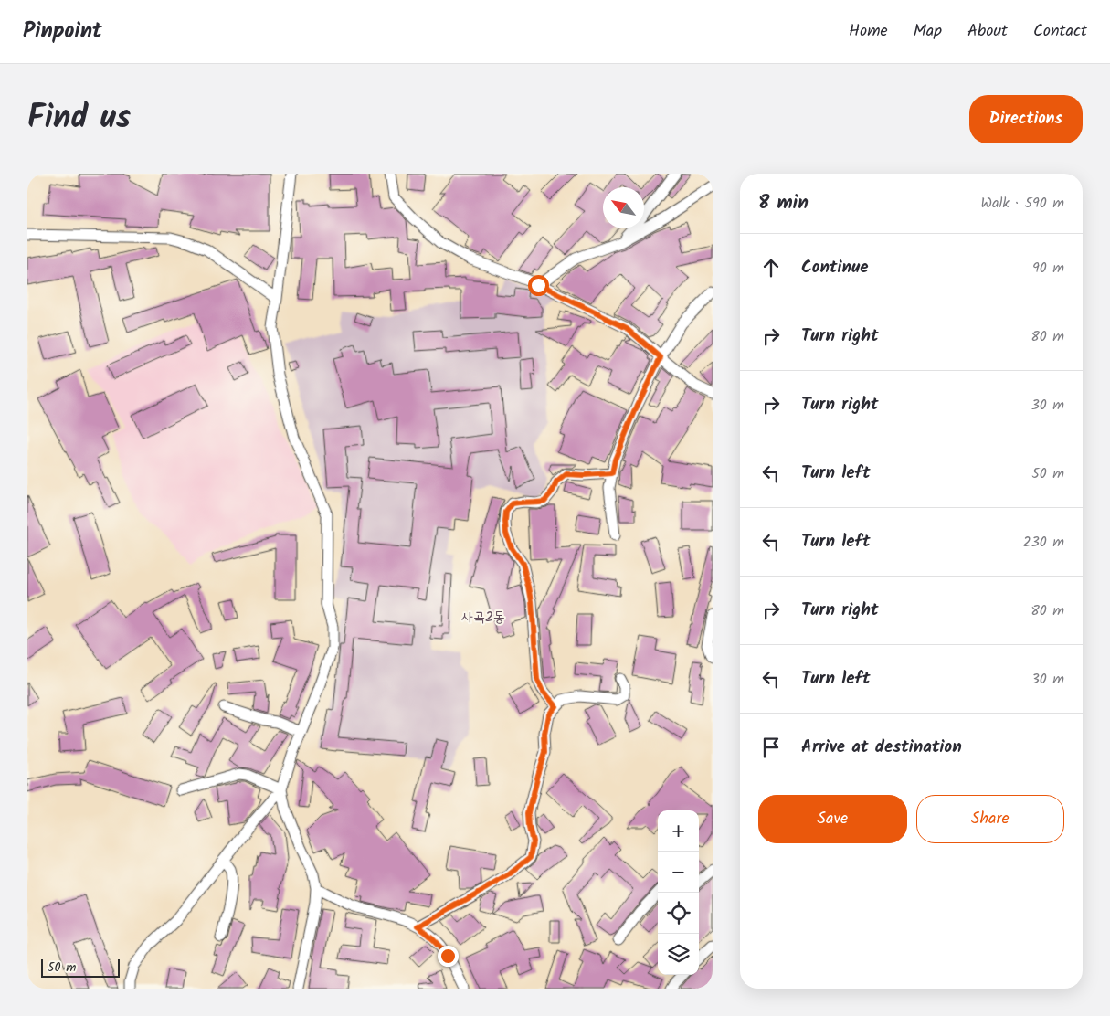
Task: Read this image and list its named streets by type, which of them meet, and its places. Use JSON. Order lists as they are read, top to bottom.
{
  "districts": ["사곡2동"],
  "scale_bar": "50 m",
  "north": "top left",
  "page": {
    "header": "Pinpoint",
    "nav": [
      "Home",
      "Map",
      "About",
      "Contact"
    ],
    "title": "Find us",
    "buttons": [
      "Directions",
      ["Save", "Share"]
    ],
    "heading": ["8 min", "Walk · 590 m"],
    "list": [
      ["Continue", "90 m"],
      ["Turn right", "80 m"],
      ["Turn right", "30 m"],
      ["Turn left", "50 m"],
      ["Turn left", "230 m"],
      ["Turn right", "80 m"],
      ["Turn left", "30 m"],
      "Arrive at destination"
    ],
    "map_buttons": ["+", "−"],
    "scale": "50 m"
  }
}
